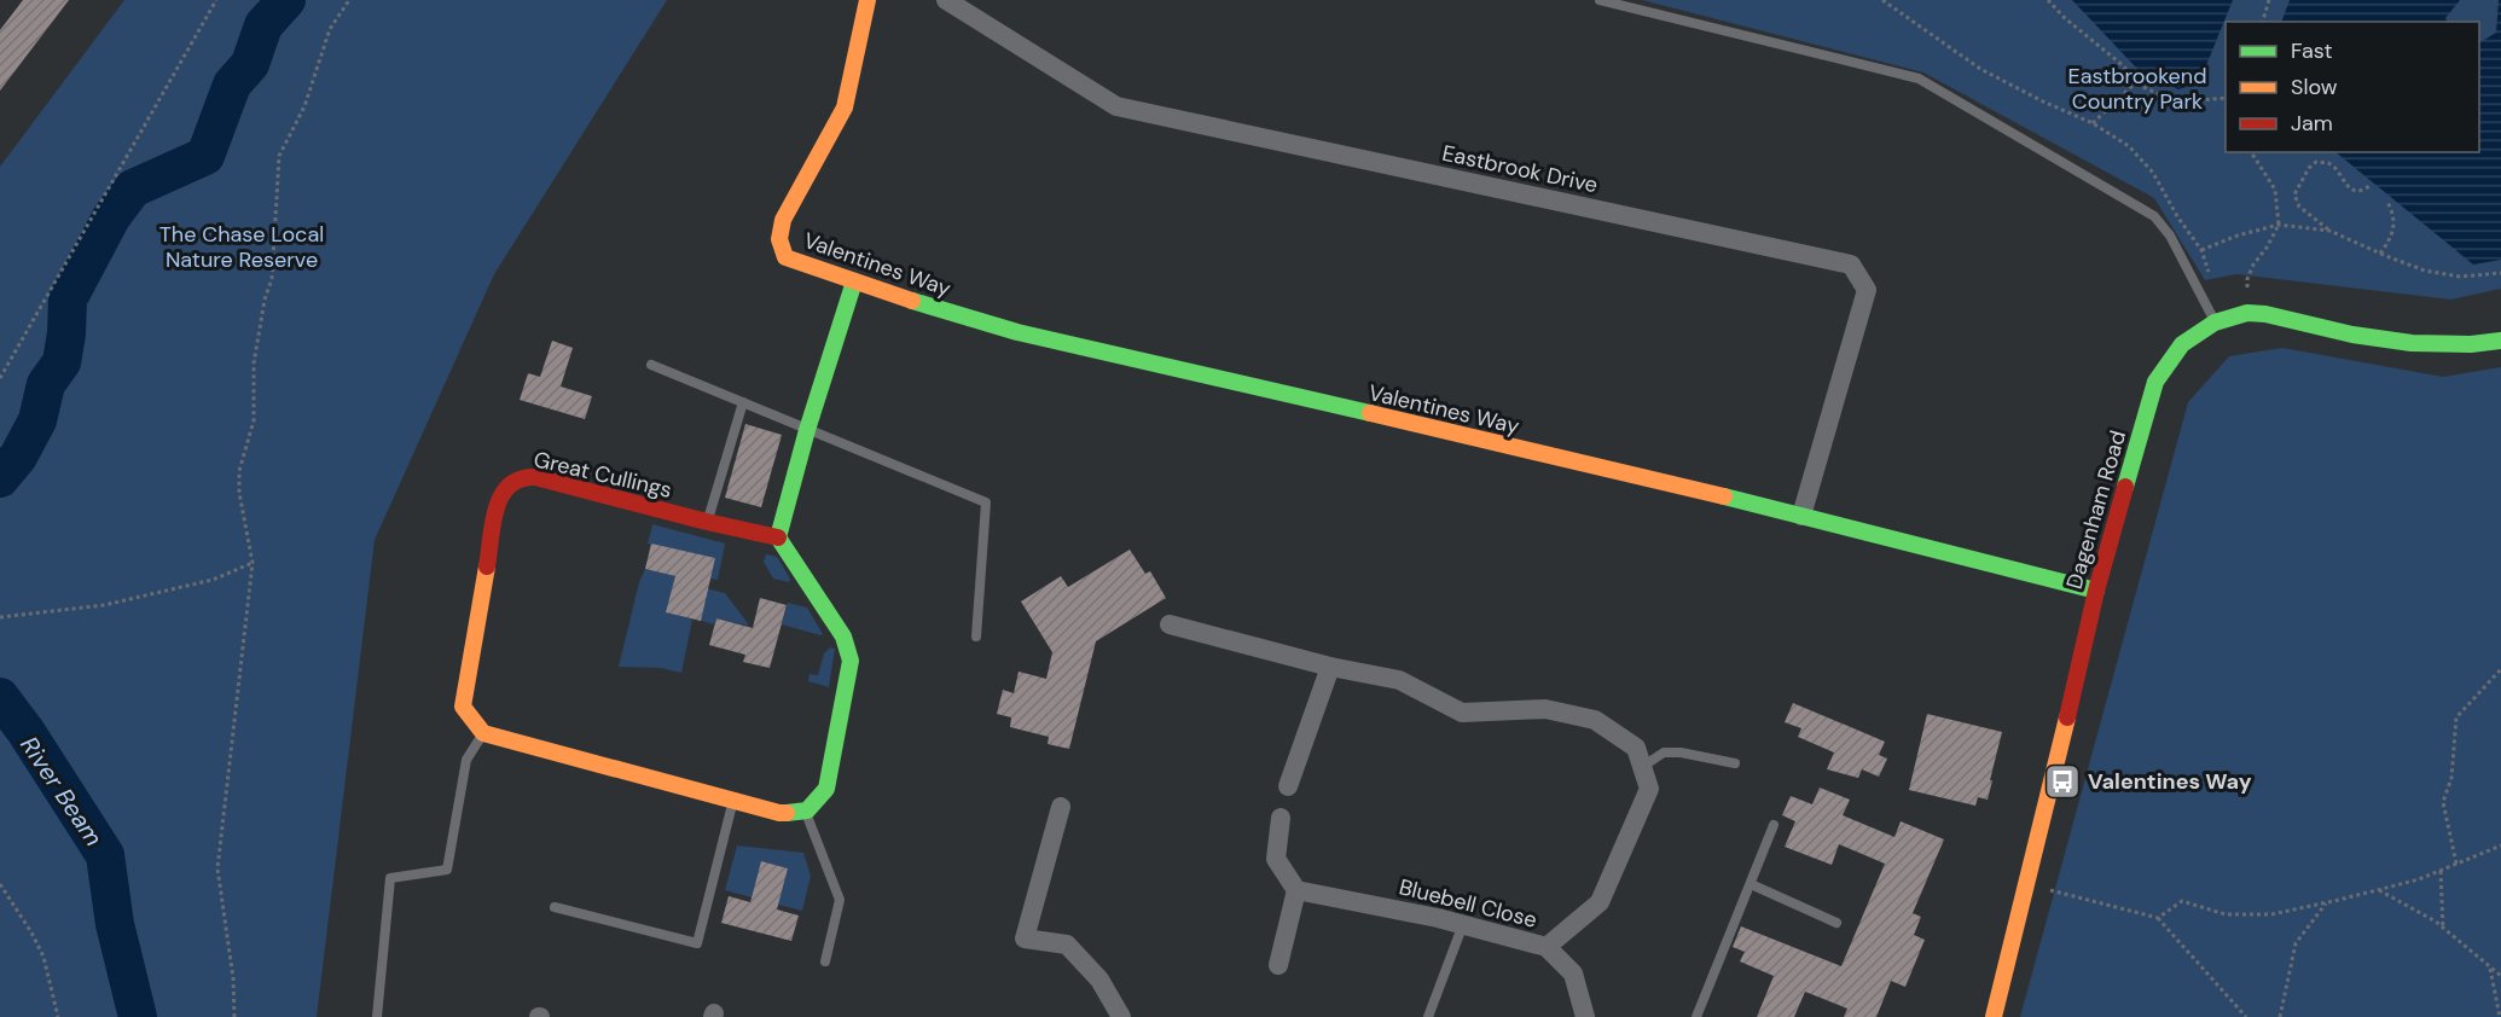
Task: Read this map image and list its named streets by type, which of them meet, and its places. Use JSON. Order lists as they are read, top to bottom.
{
  "streets": {
    "street": [
      "Eastbrook Drive",
      "Valentines Way",
      "Great Cullings",
      "Dagenham Road",
      "Bluebell Close"
    ]
  },
  "crossings": [
    ["Eastbrook Drive", "Valentines Way"],
    ["Valentines Way", "Dagenham Road"]
  ],
  "water": ["River Beam"],
  "parks": ["Eastbrookend Country Park", "The Chase Local Nature Reserve"],
  "places": {
    "bus stop": ["Valentines Way"]
  },
  "legend": ["Fast", "Slow", "Jam"]
}
